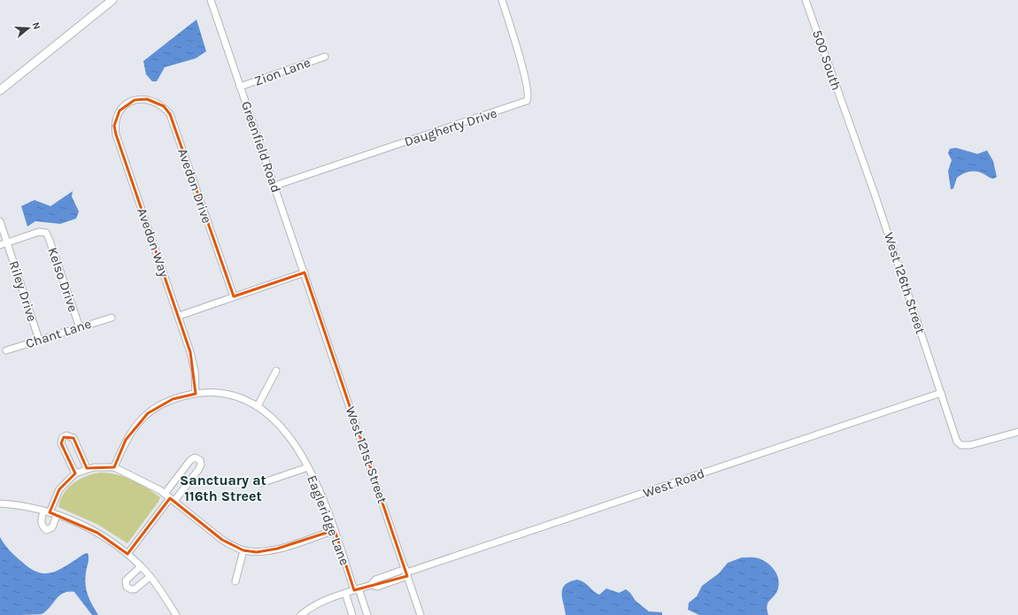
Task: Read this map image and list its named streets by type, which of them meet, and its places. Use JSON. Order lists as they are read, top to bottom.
{
  "streets": {
    "street": [
      "500 South",
      "Zion Lane",
      "Daugherty Drive",
      "Greenfield Road",
      "Avedon Drive",
      "Avedon Way",
      "Kelso Drive",
      "West 126th Street",
      "Riley Drive",
      "Chant Lane",
      "West 121st Street",
      "West Road",
      "Eagleridge Lane"
    ]
  },
  "crossings": [
    ["500 South", "West 126th Street"],
    ["Zion Lane", "Greenfield Road"],
    ["Daugherty Drive", "Greenfield Road"],
    ["Greenfield Road", "West 121st Street"],
    ["Avedon Drive", "Avedon Way"],
    ["Avedon Way", "Eagleridge Lane"],
    ["Kelso Drive", "Riley Drive"],
    ["Kelso Drive", "Chant Lane"],
    ["West 126th Street", "West Road"],
    ["Riley Drive", "Chant Lane"],
    ["West 121st Street", "West Road"],
    ["West Road", "Eagleridge Lane"]
  ],
  "districts": ["Sanctuary at 116th Street"],
  "north": "right"
}
